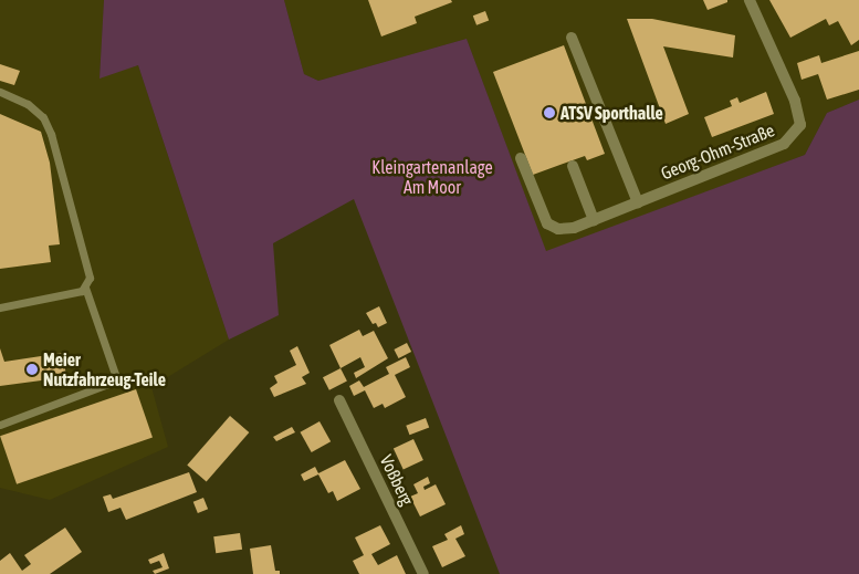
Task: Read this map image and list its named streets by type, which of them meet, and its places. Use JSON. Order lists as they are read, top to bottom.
{
  "streets": {
    "street": ["Georg-Ohm-Straße", "Voßberg"]
  },
  "parks": ["Kleingartenanlage Am Moor"],
  "places": ["ATSV Sporthalle", "Meier Nutzfahrzeug-Teile"]
}
